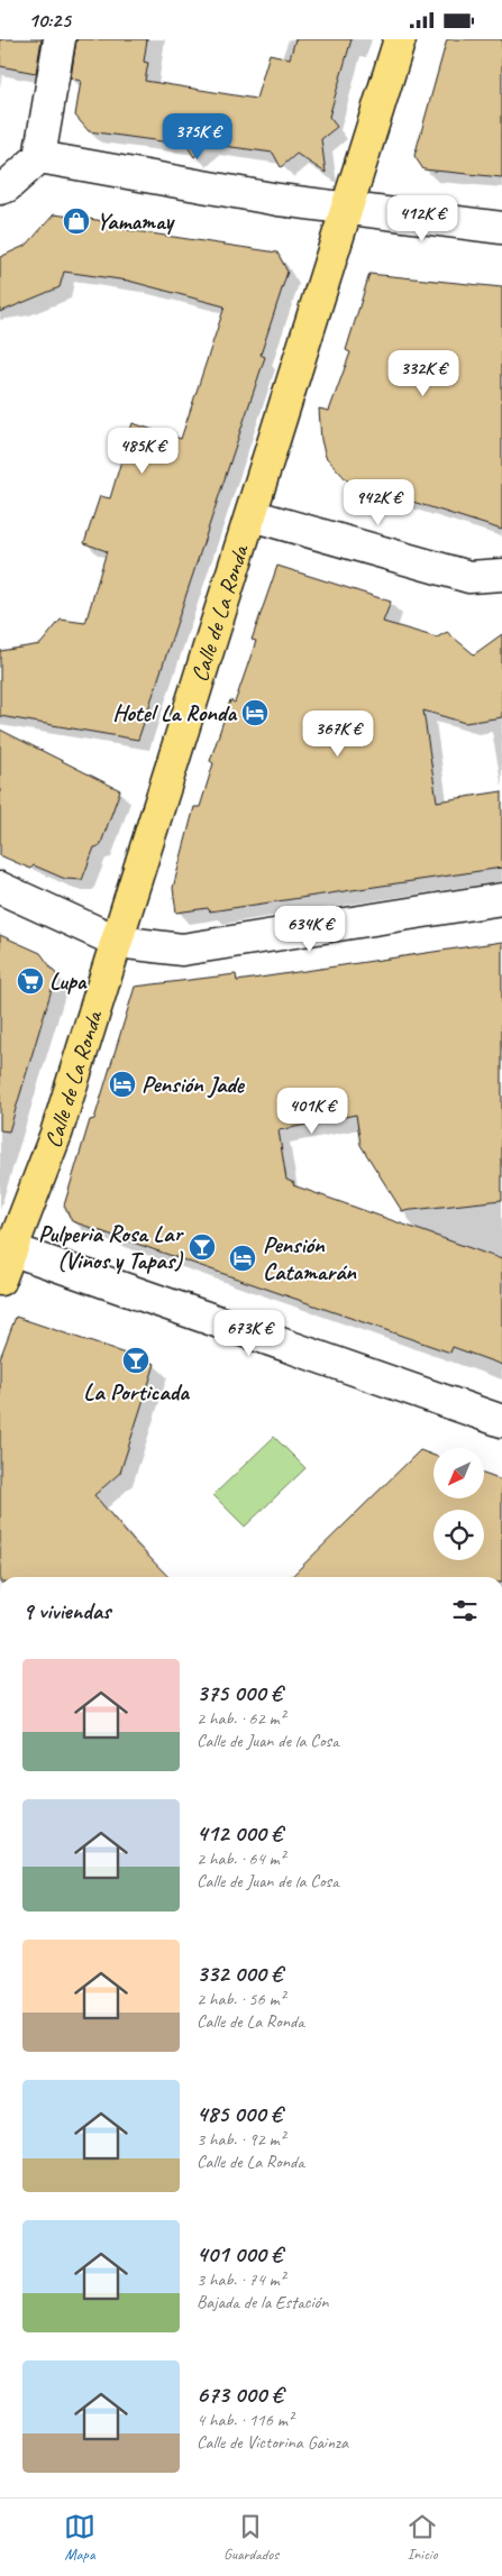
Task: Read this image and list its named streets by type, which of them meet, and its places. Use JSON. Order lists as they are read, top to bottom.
{
  "streets": {
    "highway": ["Calle de La Ronda"]
  },
  "places": {
    "shop": ["Yamamay"],
    "hotel": ["Hotel La Ronda", "Pensión Jade", "Pensión Catamarán"],
    "supermarket": ["Lupa"],
    "bar": ["Pulperia Rosa Lar (Vinos y Tapas)", "La Porticada"]
  },
  "north": "bottom left",
  "page": {
    "status": "10:25",
    "price": [
      "375K €",
      "412K €",
      "332K €",
      "485K €",
      "942K €",
      "367K €",
      "634K €",
      "401K €",
      "673K €"
    ],
    "heading": "9 viviendas",
    "list": [
      {
        "name": "375 000 €",
        "note": "2 hab. · 62 m² · Calle de Juan de la Cosa"
      },
      {
        "name": "412 000 €",
        "note": "2 hab. · 64 m² · Calle de Juan de la Cosa"
      },
      {
        "name": "332 000 €",
        "note": "2 hab. · 56 m² · Calle de La Ronda"
      },
      {
        "name": "485 000 €",
        "note": "3 hab. · 92 m² · Calle de La Ronda"
      },
      {
        "name": "401 000 €",
        "note": "3 hab. · 74 m² · Bajada de la Estación"
      },
      {
        "name": "673 000 €",
        "note": "4 hab. · 116 m² · Calle de Victorina Gainza"
      }
    ],
    "tabs": ["Mapa", "Guardados", "Inicio"]
  }
}
